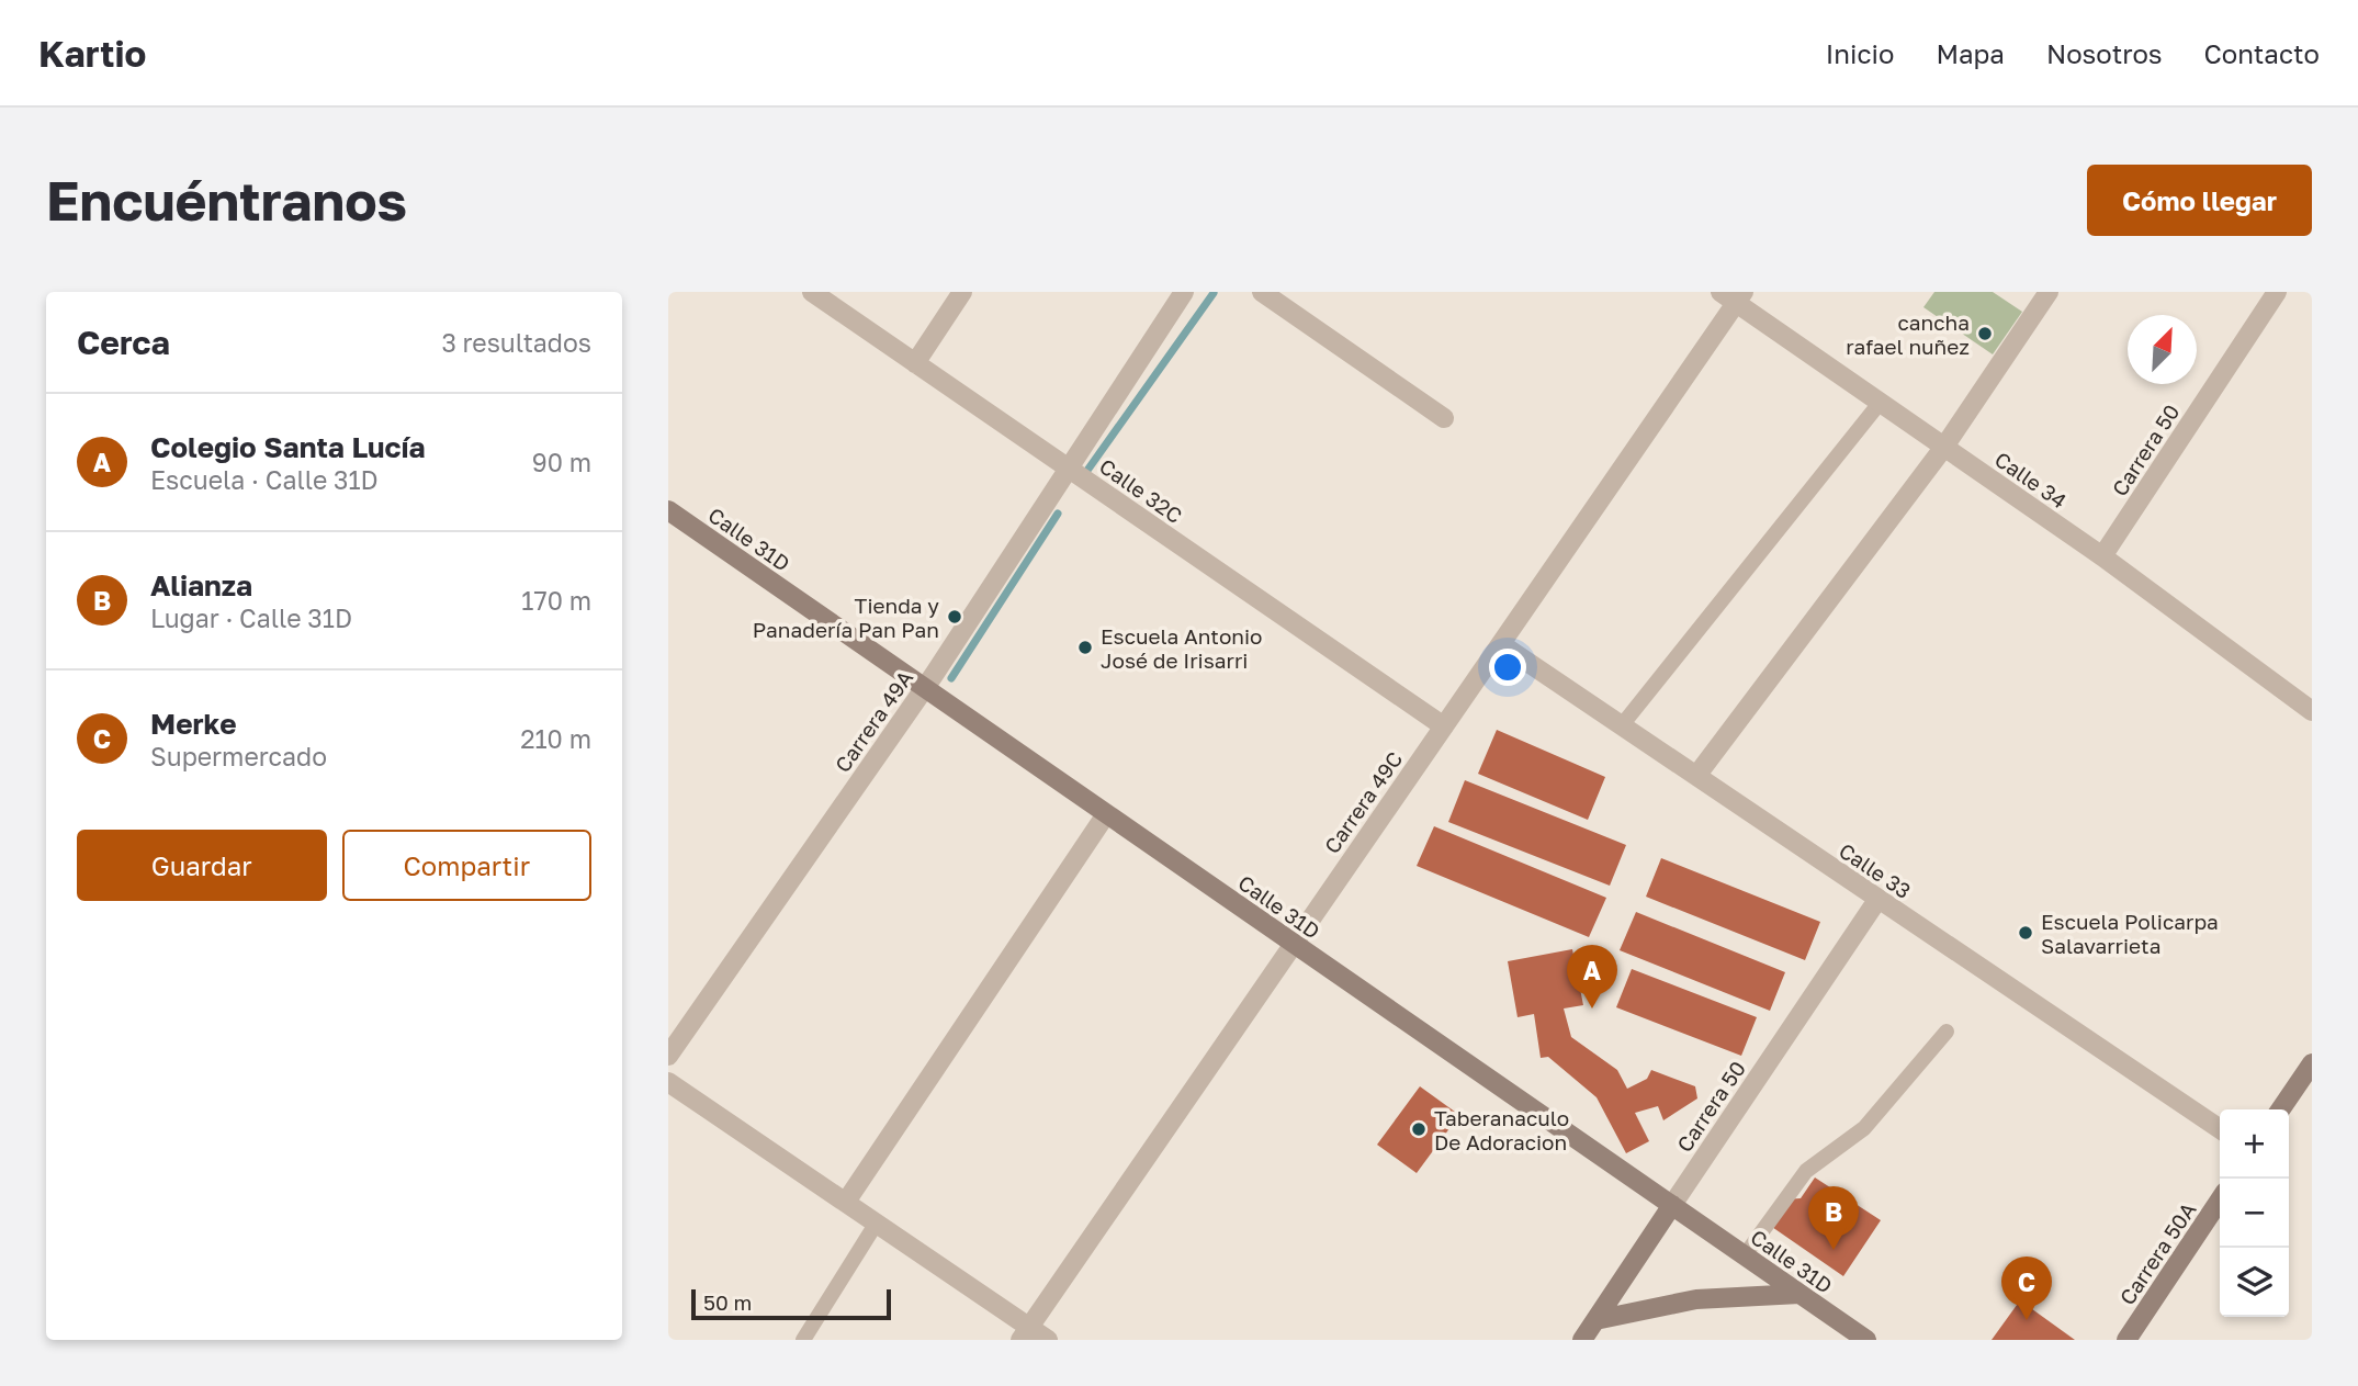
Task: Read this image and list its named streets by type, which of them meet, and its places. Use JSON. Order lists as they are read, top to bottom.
{
  "streets": {
    "street": [
      "Carrera 50",
      "Calle 34",
      "Calle 32C",
      "Calle 31D",
      "Carrera 49A",
      "Carrera 49C",
      "Calle 33",
      "Carrera 50A"
    ]
  },
  "crossings": [
    ["Carrera 50", "Calle 34"],
    ["Carrera 50", "Calle 31D"],
    ["Carrera 50", "Calle 33"],
    ["Calle 34", "Carrera 49C"],
    ["Calle 32C", "Carrera 49A"],
    ["Calle 32C", "Carrera 49C"],
    ["Calle 31D", "Carrera 49A"],
    ["Calle 31D", "Carrera 49C"],
    ["Carrera 49C", "Calle 33"]
  ],
  "places": [
    "cancha rafael nuñez",
    "Tienda y Panadería Pan Pan",
    "Escuela Antonio José de Irisarri",
    "Escuela Policarpa Salavarrieta",
    "Taberanaculo De Adoracion"
  ],
  "scale_bar": "50 m",
  "north": "top right",
  "page": {
    "header": "Kartio",
    "nav": [
      "Inicio",
      "Mapa",
      "Nosotros",
      "Contacto"
    ],
    "buttons": [
      "Cómo llegar",
      ["Guardar", "Compartir"]
    ],
    "title": "Encuéntranos",
    "heading": ["Cerca", "3 resultados"],
    "list": [
      {
        "mark": "A",
        "name": "Colegio Santa Lucía",
        "note": "Escuela · Calle 31D",
        "value": "90 m"
      },
      {
        "mark": "B",
        "name": "Alianza",
        "note": "Lugar · Calle 31D",
        "value": "170 m"
      },
      {
        "mark": "C",
        "name": "Merke",
        "note": "Supermercado",
        "value": "210 m"
      }
    ],
    "pins": ["A", "B", "C"],
    "map_buttons": ["+", "−"],
    "scale": "50 m"
  }
}
